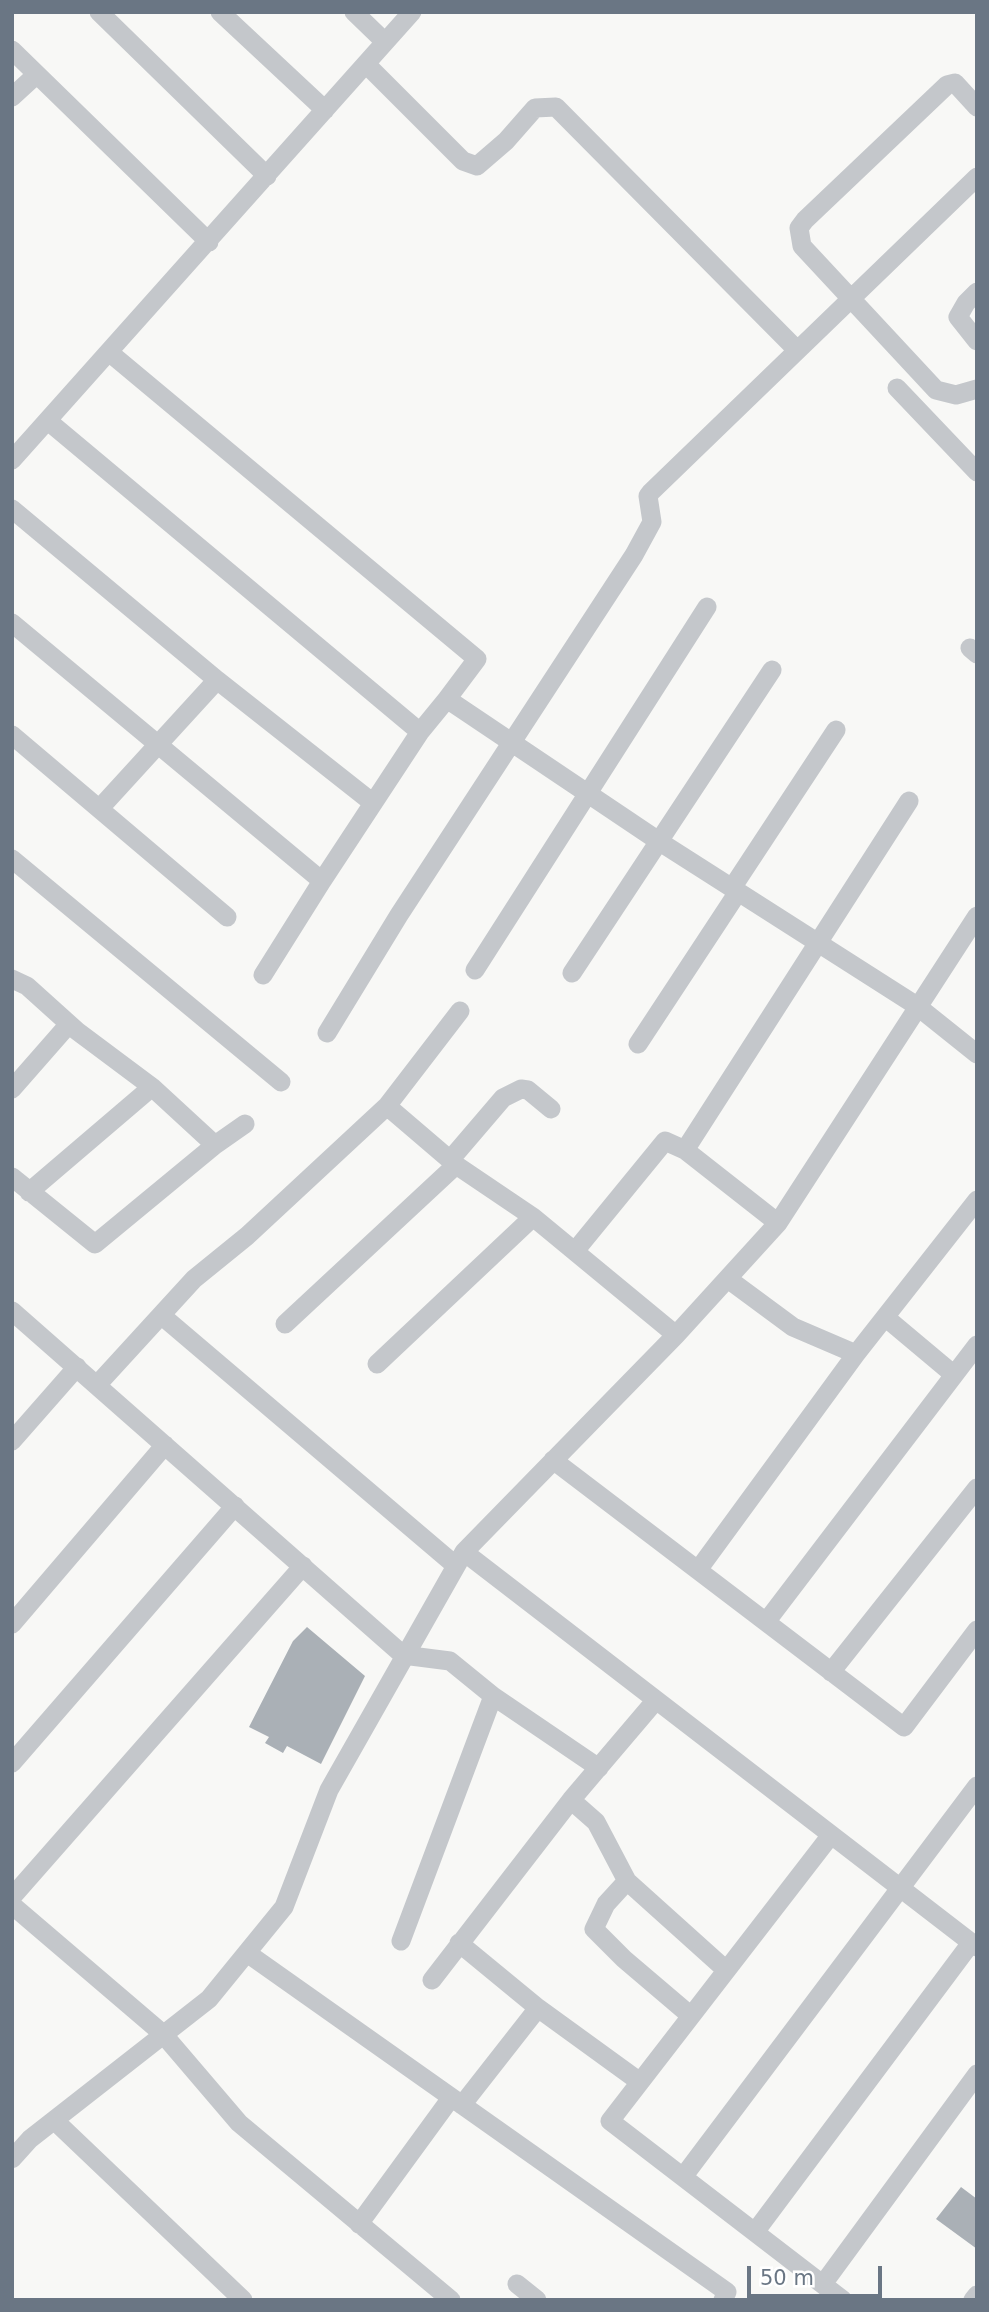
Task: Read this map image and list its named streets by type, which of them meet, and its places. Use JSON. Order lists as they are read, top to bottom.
{
  "scale_bar": "50 m"
}
